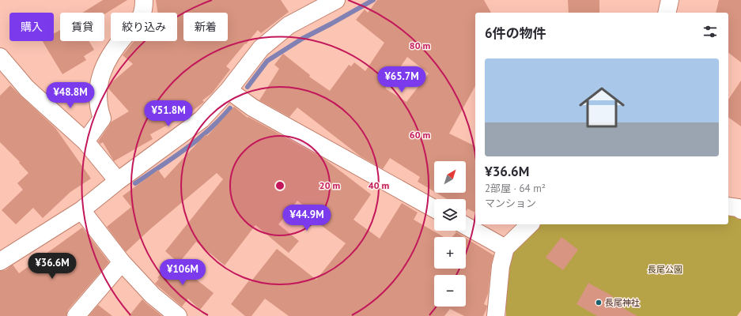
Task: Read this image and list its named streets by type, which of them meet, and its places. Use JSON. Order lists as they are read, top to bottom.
{
  "parks": ["長尾公園"],
  "places": ["長尾神社"],
  "north": "top right",
  "page": {
    "chip": [
      "購入",
      "賃貸",
      "絞り込み",
      "新着"
    ],
    "heading": "6件の物件",
    "list": [
      {
        "name": "¥36.6M",
        "note": "2部屋 · 64 m² · マンション"
      }
    ],
    "price": [
      "¥65.7M",
      "¥48.8M",
      "¥51.8M",
      "¥44.9M",
      "¥36.6M",
      "¥106M"
    ],
    "map_buttons": ["+", "−"]
  },
  "rings": [
    "80 m",
    "60 m",
    "20 m",
    "40 m"
  ]
}
